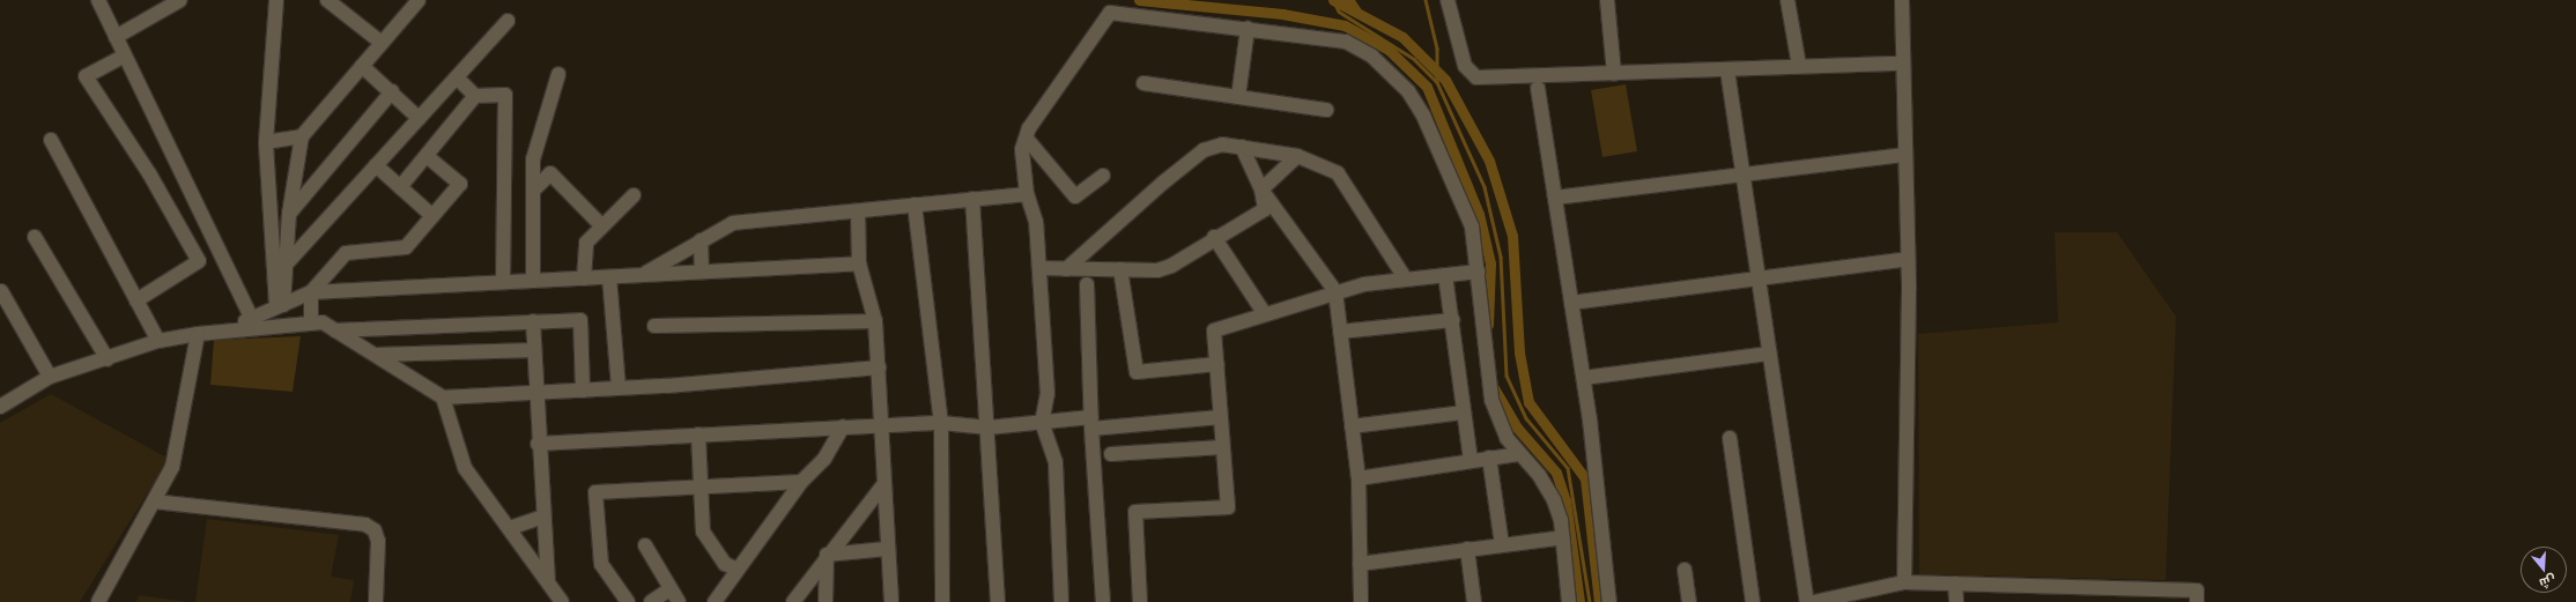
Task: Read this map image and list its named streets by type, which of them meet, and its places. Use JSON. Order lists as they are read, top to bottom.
{
  "north": "bottom"
}
